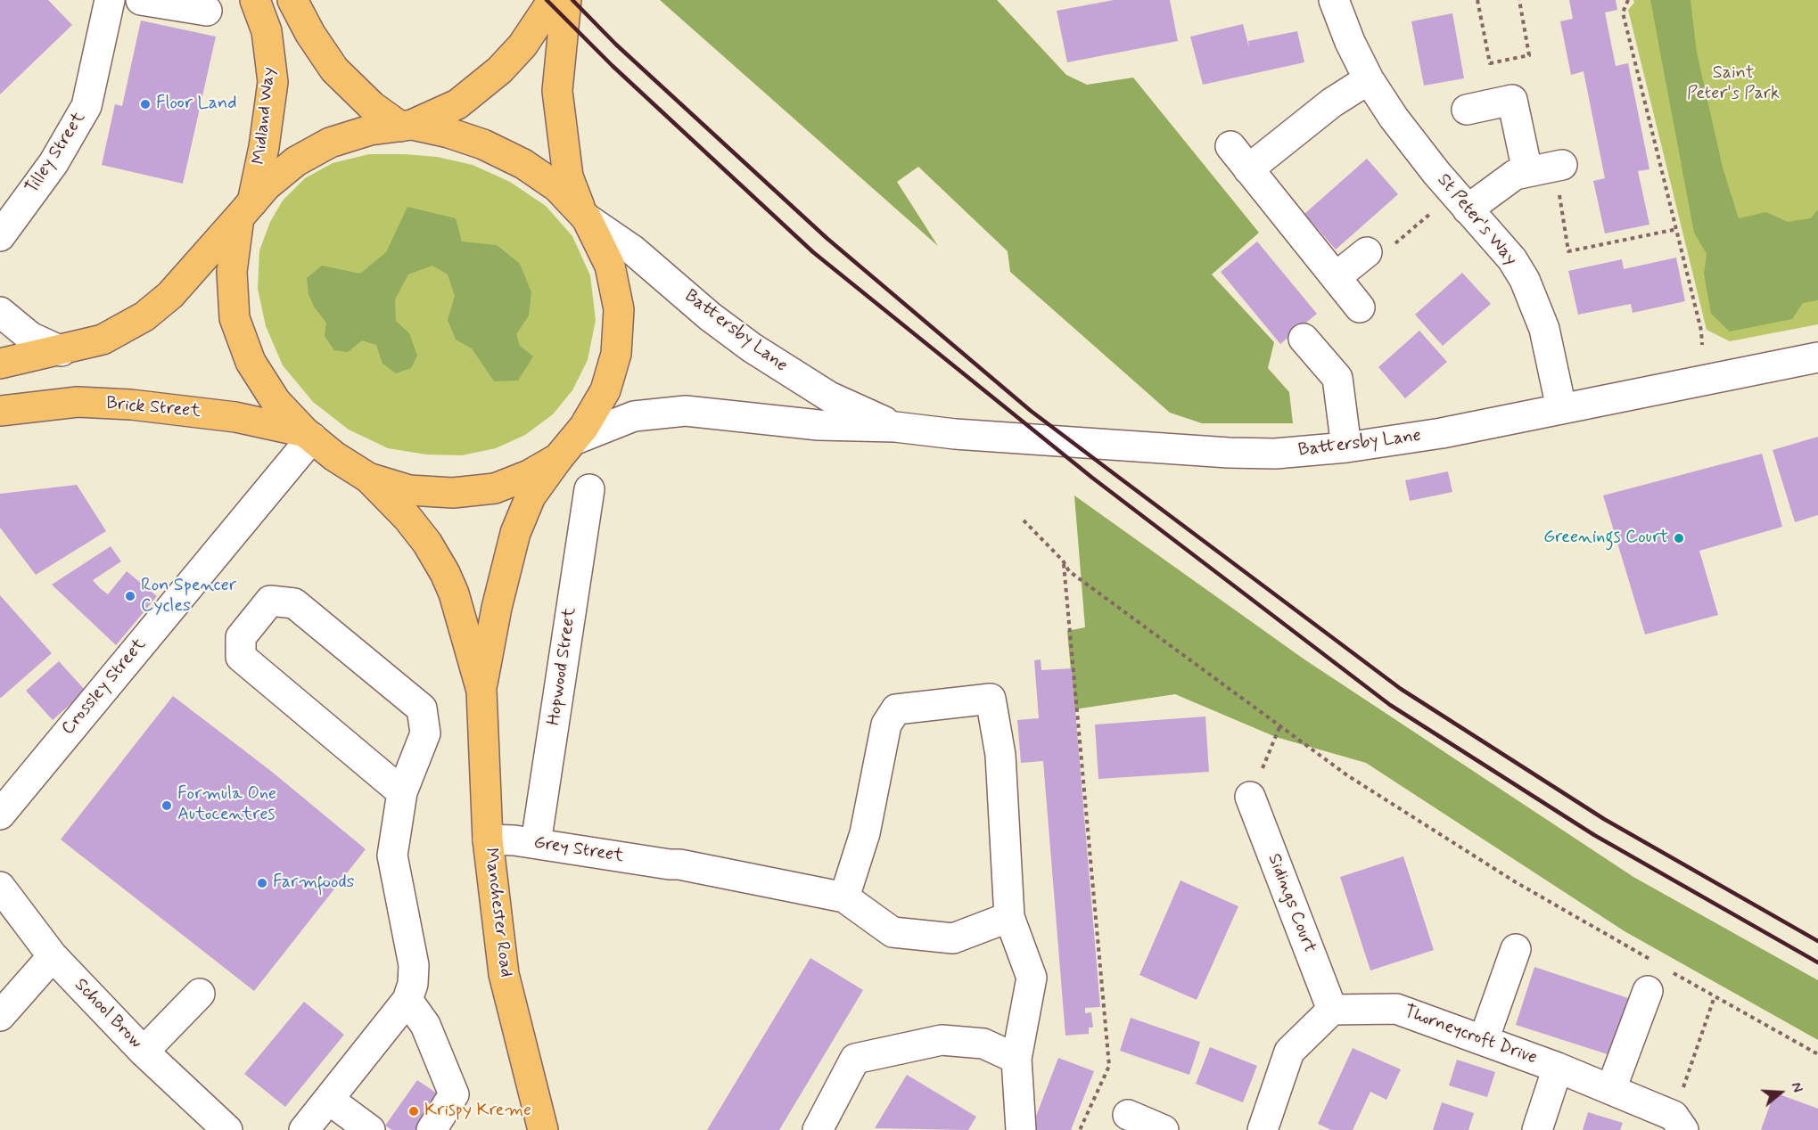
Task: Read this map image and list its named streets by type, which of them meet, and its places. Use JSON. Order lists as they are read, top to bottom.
{
  "streets": {
    "main road": ["Midland Way", "Brick Street", "Manchester Road"],
    "street": [
      "Tilley Street",
      "St Peter's Way",
      "Battersby Lane",
      "Hopwood Street",
      "Crossley Street",
      "Grey Street",
      "Sidings Court",
      "School Brow",
      "Thorneycroft Drive"
    ]
  },
  "crossings": [
    ["Midland Way", "Brick Street"],
    ["Midland Way", "Crossley Street"],
    ["Midland Way", "Manchester Road"],
    ["St Peter's Way", "Battersby Lane"],
    ["Battersby Lane", "Manchester Road"],
    ["Brick Street", "Crossley Street"],
    ["Hopwood Street", "Grey Street"],
    ["Grey Street", "Manchester Road"],
    ["Sidings Court", "Thorneycroft Drive"]
  ],
  "parks": ["Saint Peter's Park"],
  "places": [
    "Floor Land",
    "Greenings Court",
    "Ron Spencer Cycles",
    "Formula One Autocentres",
    "Farmfoods",
    "Krispy Kreme"
  ],
  "north": "right"
}
